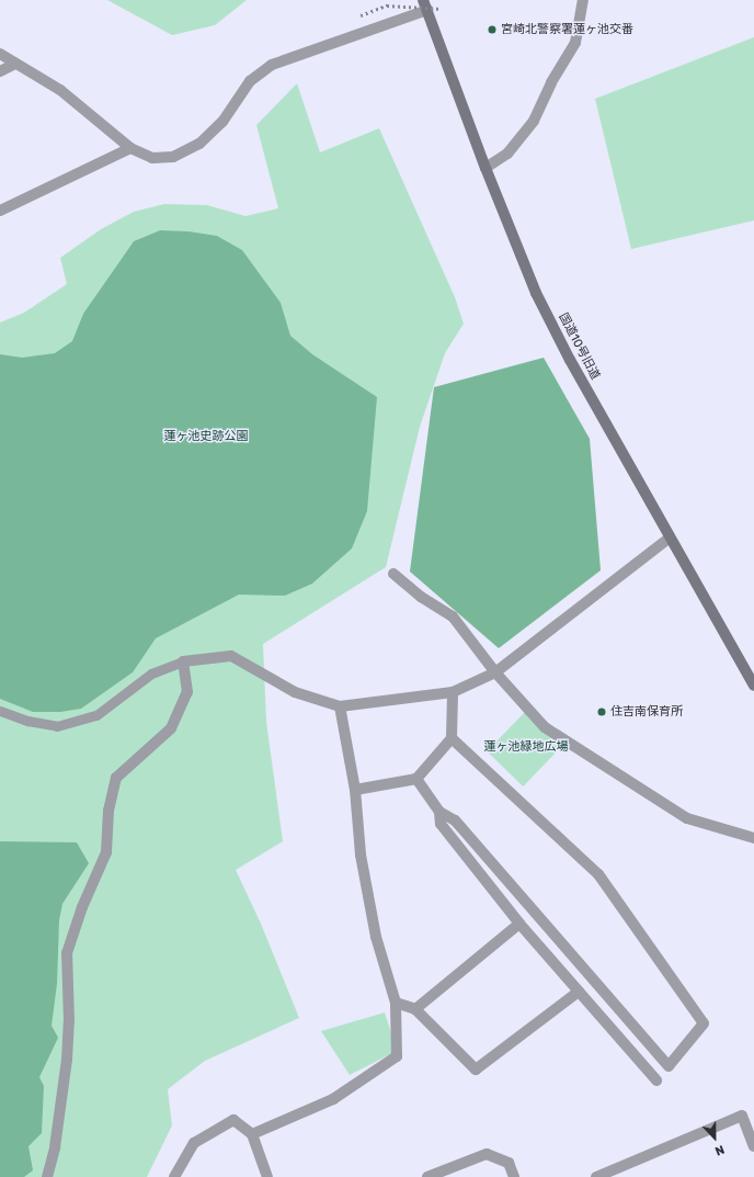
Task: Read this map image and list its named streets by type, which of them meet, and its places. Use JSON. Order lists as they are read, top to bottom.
{
  "streets": {
    "street": ["国道10号旧道"]
  },
  "parks": ["蓮ヶ池史跡公園", "蓮ヶ池緑地広場"],
  "places": ["宮崎北警察署蓮ヶ池交番", "住吉南保育所"],
  "north": "bottom"
}
